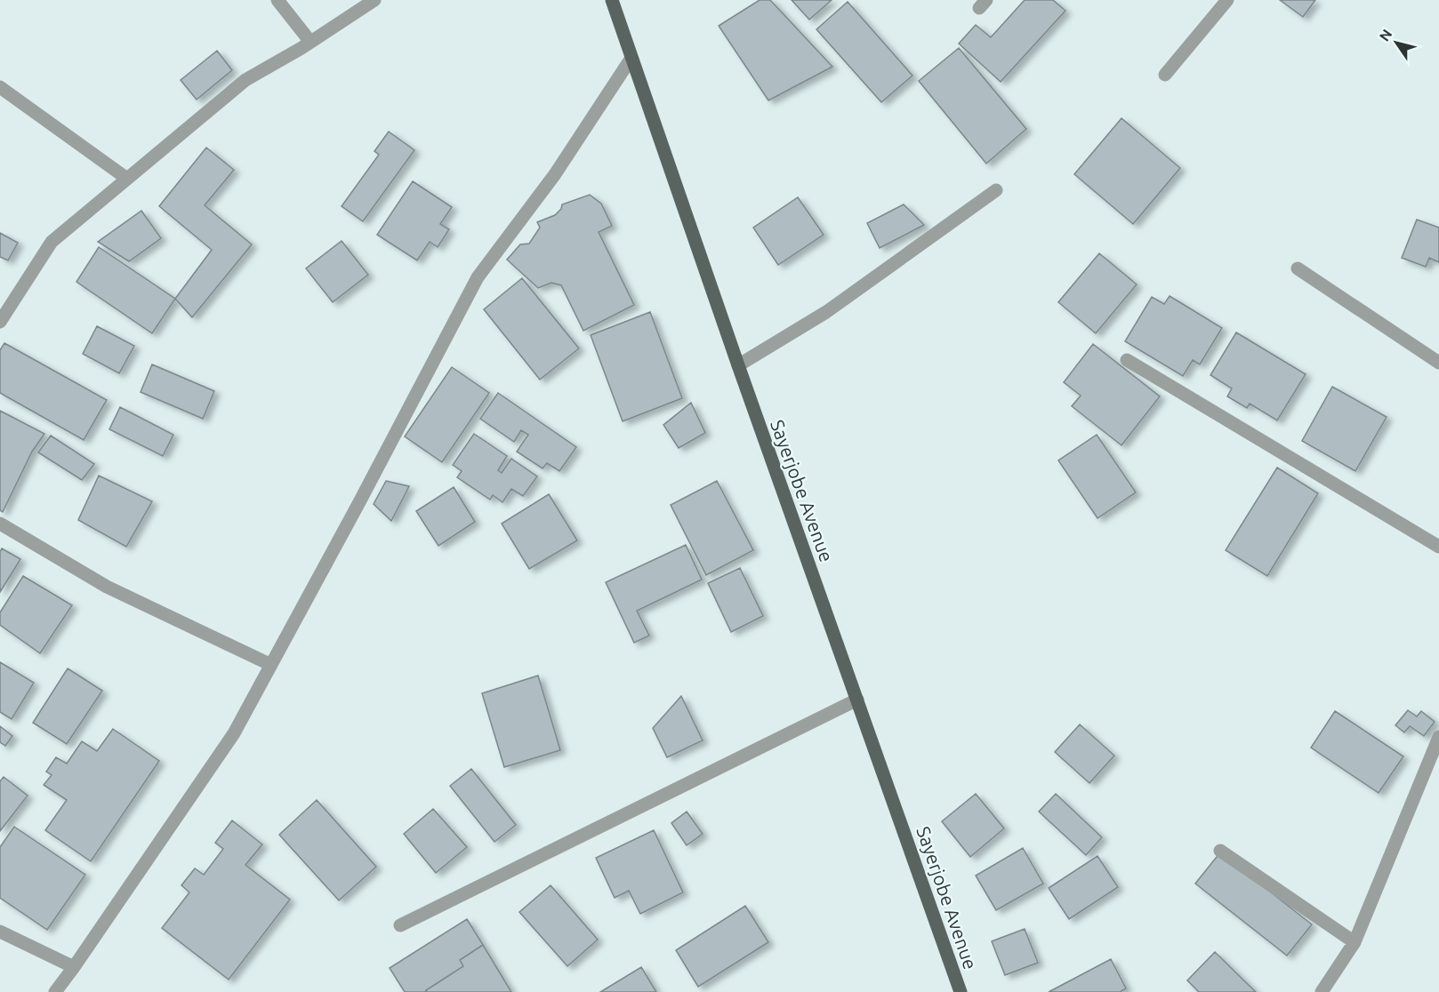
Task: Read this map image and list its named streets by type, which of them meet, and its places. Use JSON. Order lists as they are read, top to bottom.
{
  "streets": {
    "main road": ["Sayerjobe Avenue"]
  },
  "north": "top left"
}
